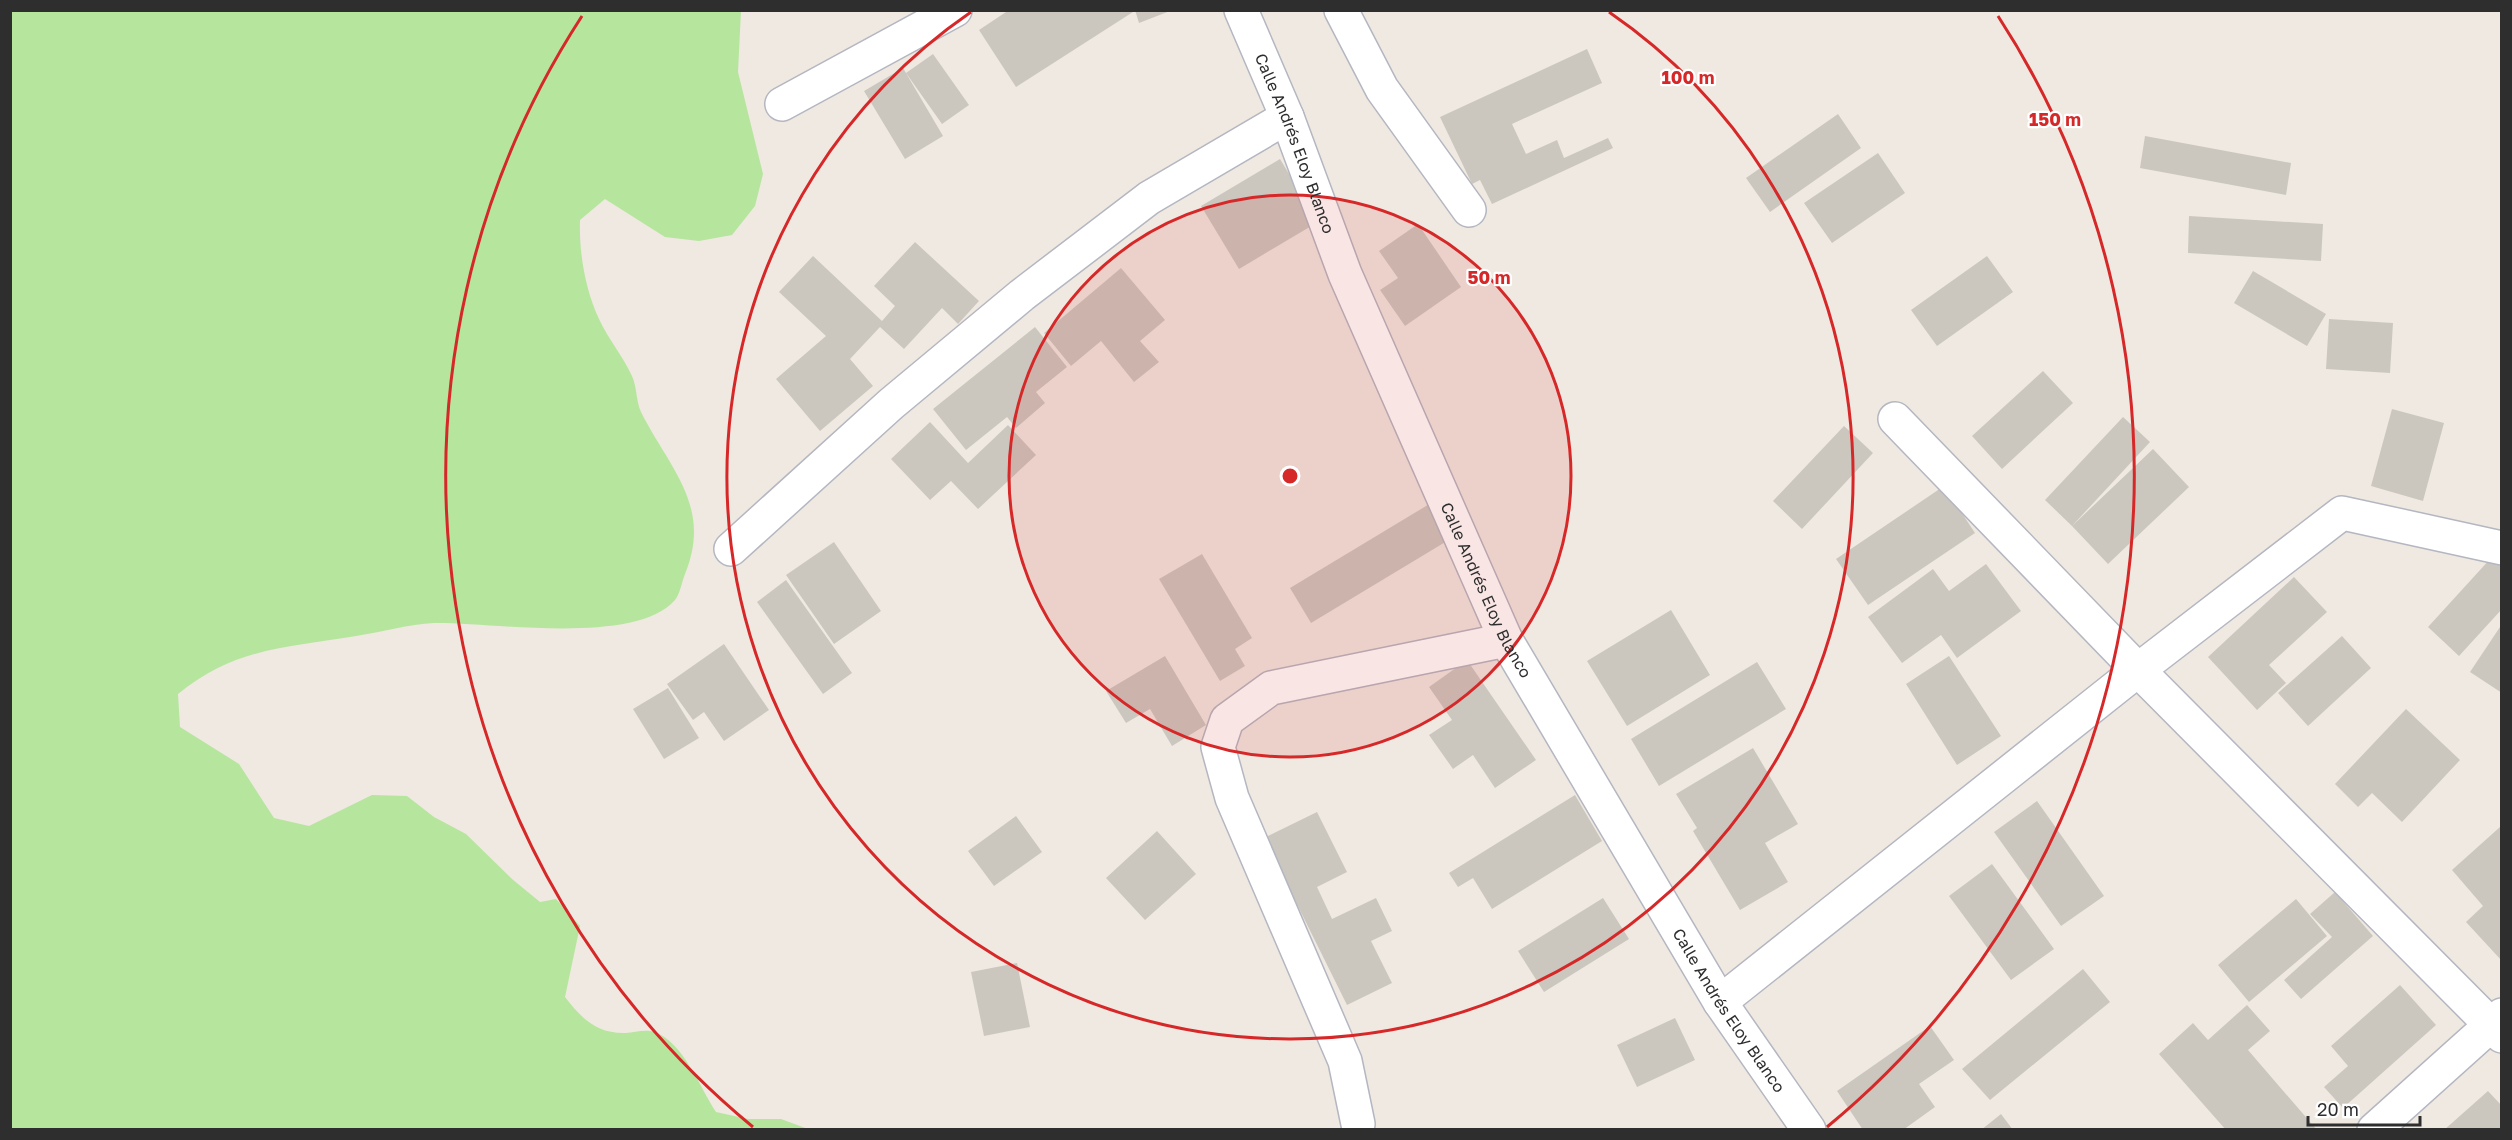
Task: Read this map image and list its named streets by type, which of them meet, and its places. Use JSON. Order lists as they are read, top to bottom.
{
  "streets": {
    "street": ["Calle Andrés Eloy Blanco"]
  },
  "scale_bar": "20 m",
  "rings": ["100 m", "150 m", "50 m"]
}
